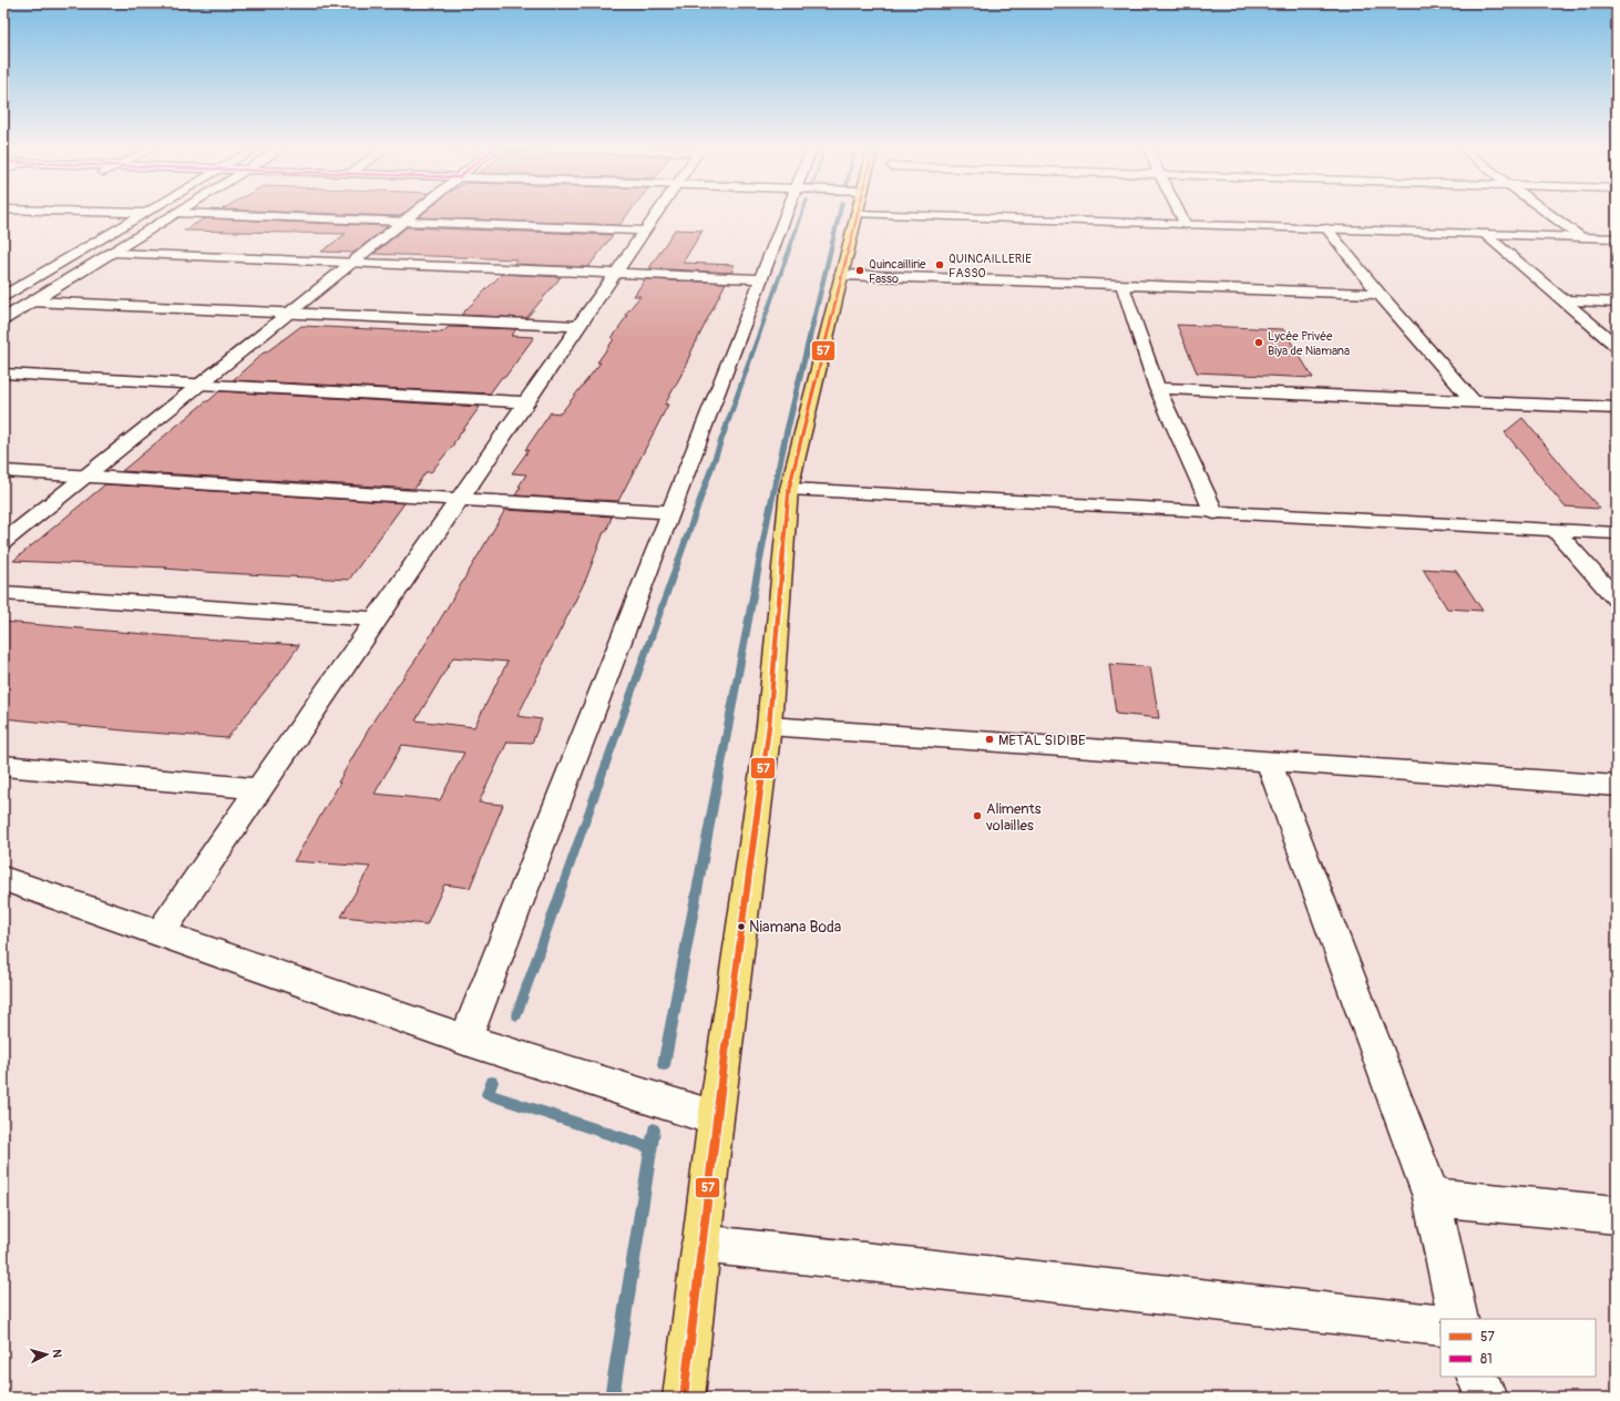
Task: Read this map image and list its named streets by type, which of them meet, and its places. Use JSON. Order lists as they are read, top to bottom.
{
  "places": [
    "QUINCAILLERIE FASSO",
    "Quincaillirie Fasso",
    "Lycée Privée Biya de Niamana",
    "METAL SIDIBE",
    "Aliments volailles",
    "Niamana Boda"
  ],
  "lines": ["transit line 57"],
  "legend": ["57", "81"],
  "north": "right"
}
